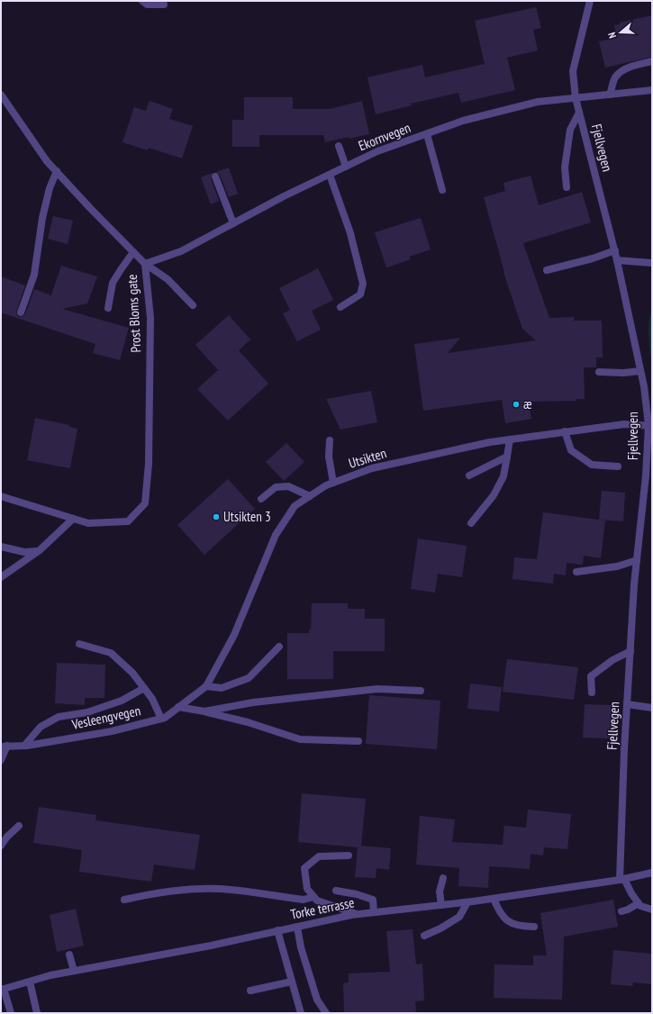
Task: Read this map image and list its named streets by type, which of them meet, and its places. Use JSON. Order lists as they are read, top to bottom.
{
  "streets": {
    "street": [
      "Ekornvegen",
      "Fjellvegen",
      "Prost Bloms gate",
      "Utsikten",
      "Vesleengvegen",
      "Torke terrasse"
    ]
  },
  "crossings": [
    ["Ekornvegen", "Fjellvegen"],
    ["Ekornvegen", "Prost Bloms gate"],
    ["Fjellvegen", "Utsikten"],
    ["Fjellvegen", "Torke terrasse"],
    ["Utsikten", "Vesleengvegen"]
  ],
  "places": ["æ", "Utsikten 3"],
  "north": "left"
}
